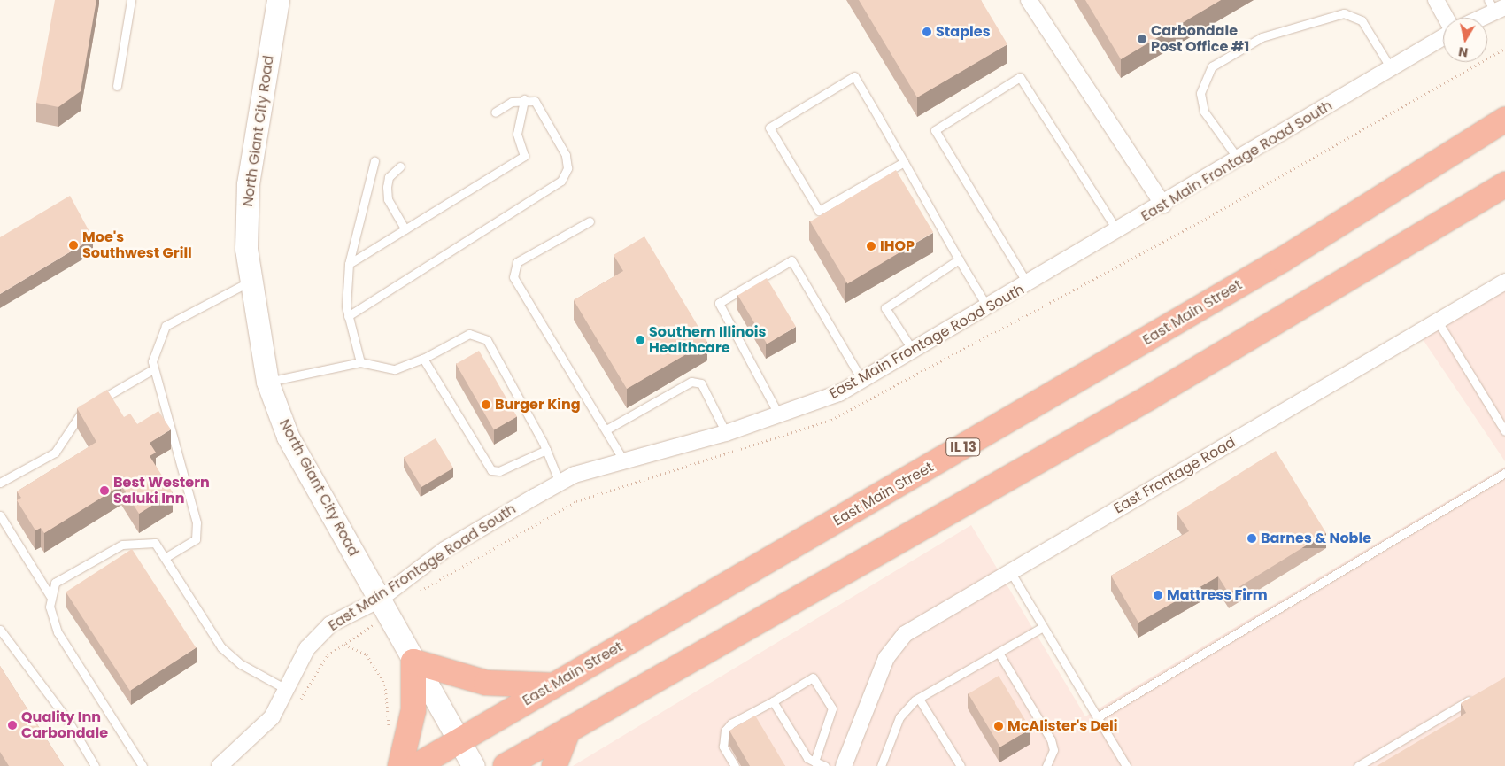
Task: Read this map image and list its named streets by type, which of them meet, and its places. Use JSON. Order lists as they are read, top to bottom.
{
  "streets": {
    "highway": ["East Main Street", "IL 13"],
    "street": ["North Giant City Road", "East Main Frontage Road South", "East Frontage Road"]
  },
  "crossings": [
    ["North Giant City Road", "East Main Frontage Road South"],
    ["North Giant City Road", "East Main Street"]
  ],
  "places": [
    "Staples",
    "Carbondale Post Office #1",
    "Moe's Southwest Grill",
    "IHOP",
    "Southern Illinois Healthcare",
    "Burger King",
    "Best Western Saluki Inn",
    "Barnes & Noble",
    "Mattress Firm",
    "Quality Inn Carbondale",
    "McAlister's Deli"
  ],
  "north": "bottom"
}
